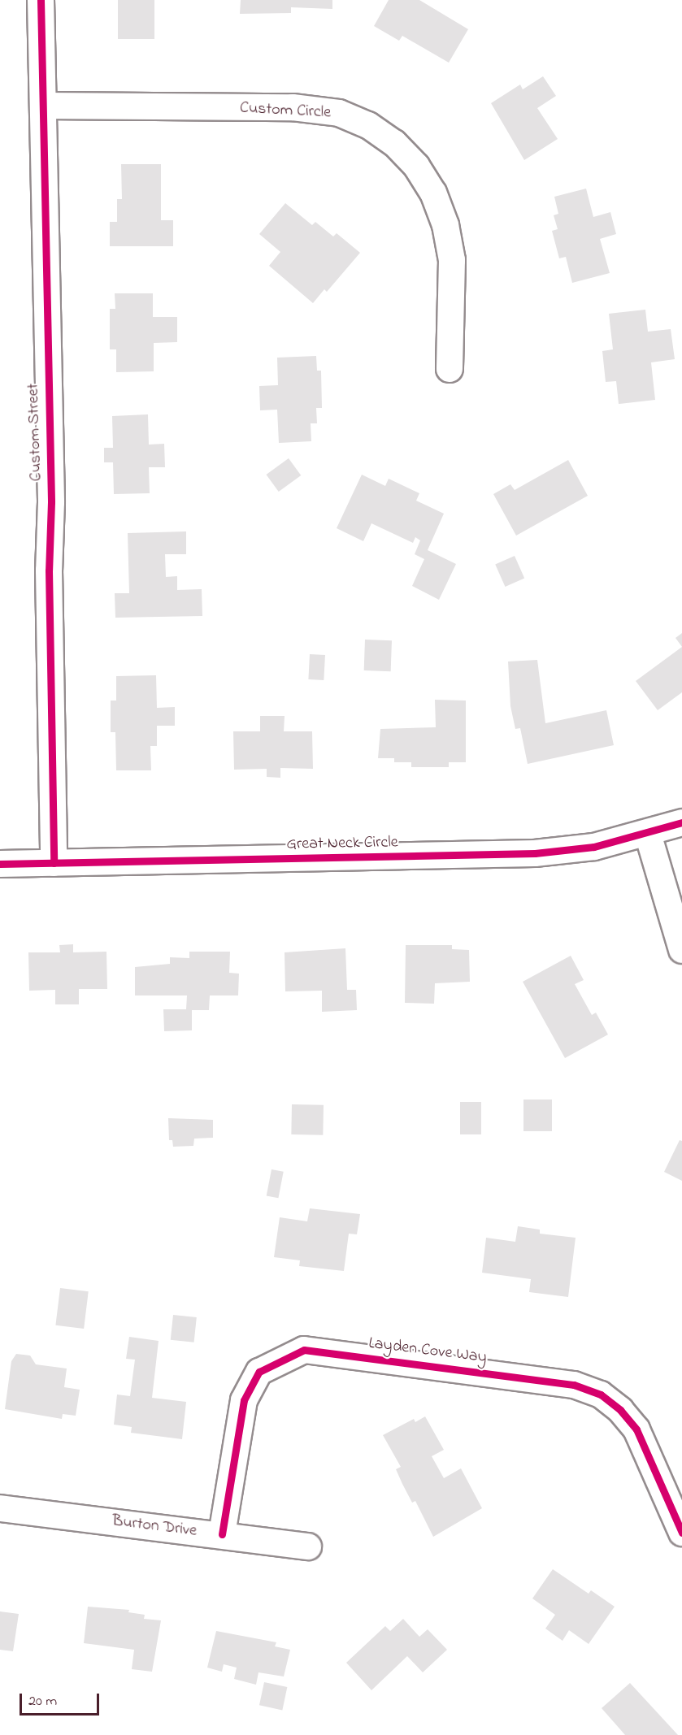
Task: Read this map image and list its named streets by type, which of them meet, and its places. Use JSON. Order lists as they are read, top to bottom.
{
  "streets": {
    "street": [
      "Custom Circle",
      "Custom Street",
      "Great Neck Circle",
      "Layden Cove Way",
      "Burton Drive"
    ]
  },
  "crossings": [
    ["Custom Circle", "Custom Street"],
    ["Custom Street", "Great Neck Circle"],
    ["Layden Cove Way", "Burton Drive"]
  ],
  "scale_bar": "20 m"
}
